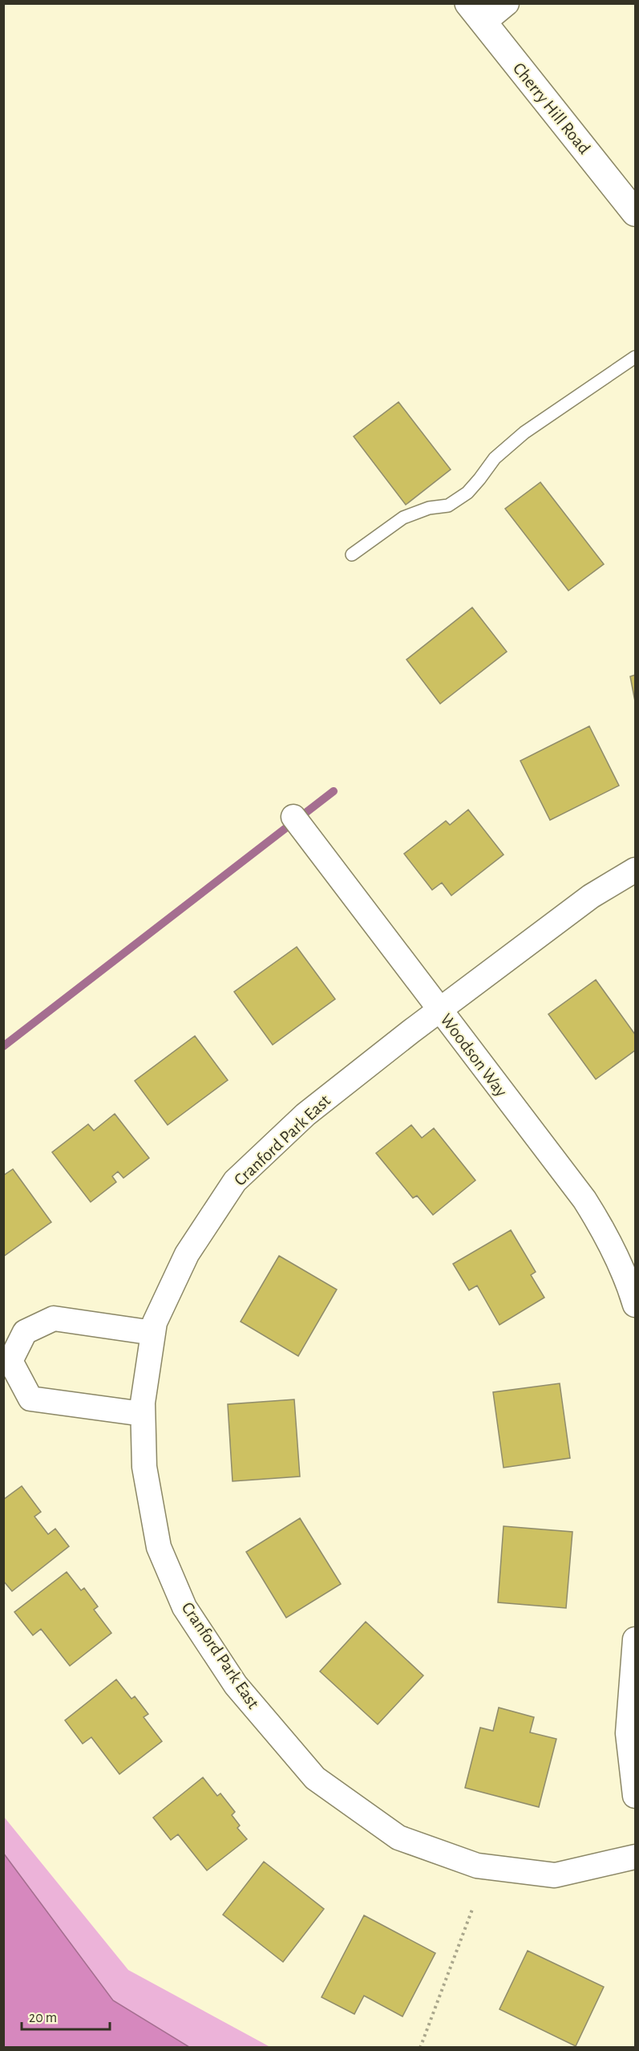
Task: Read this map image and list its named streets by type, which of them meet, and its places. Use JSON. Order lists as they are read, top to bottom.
{
  "streets": {
    "main road": ["Cherry Hill Road"],
    "street": ["Woodson Way", "Cranford Park East"]
  },
  "crossings": [
    ["Woodson Way", "Cranford Park East"]
  ],
  "scale_bar": "20 m"
}
